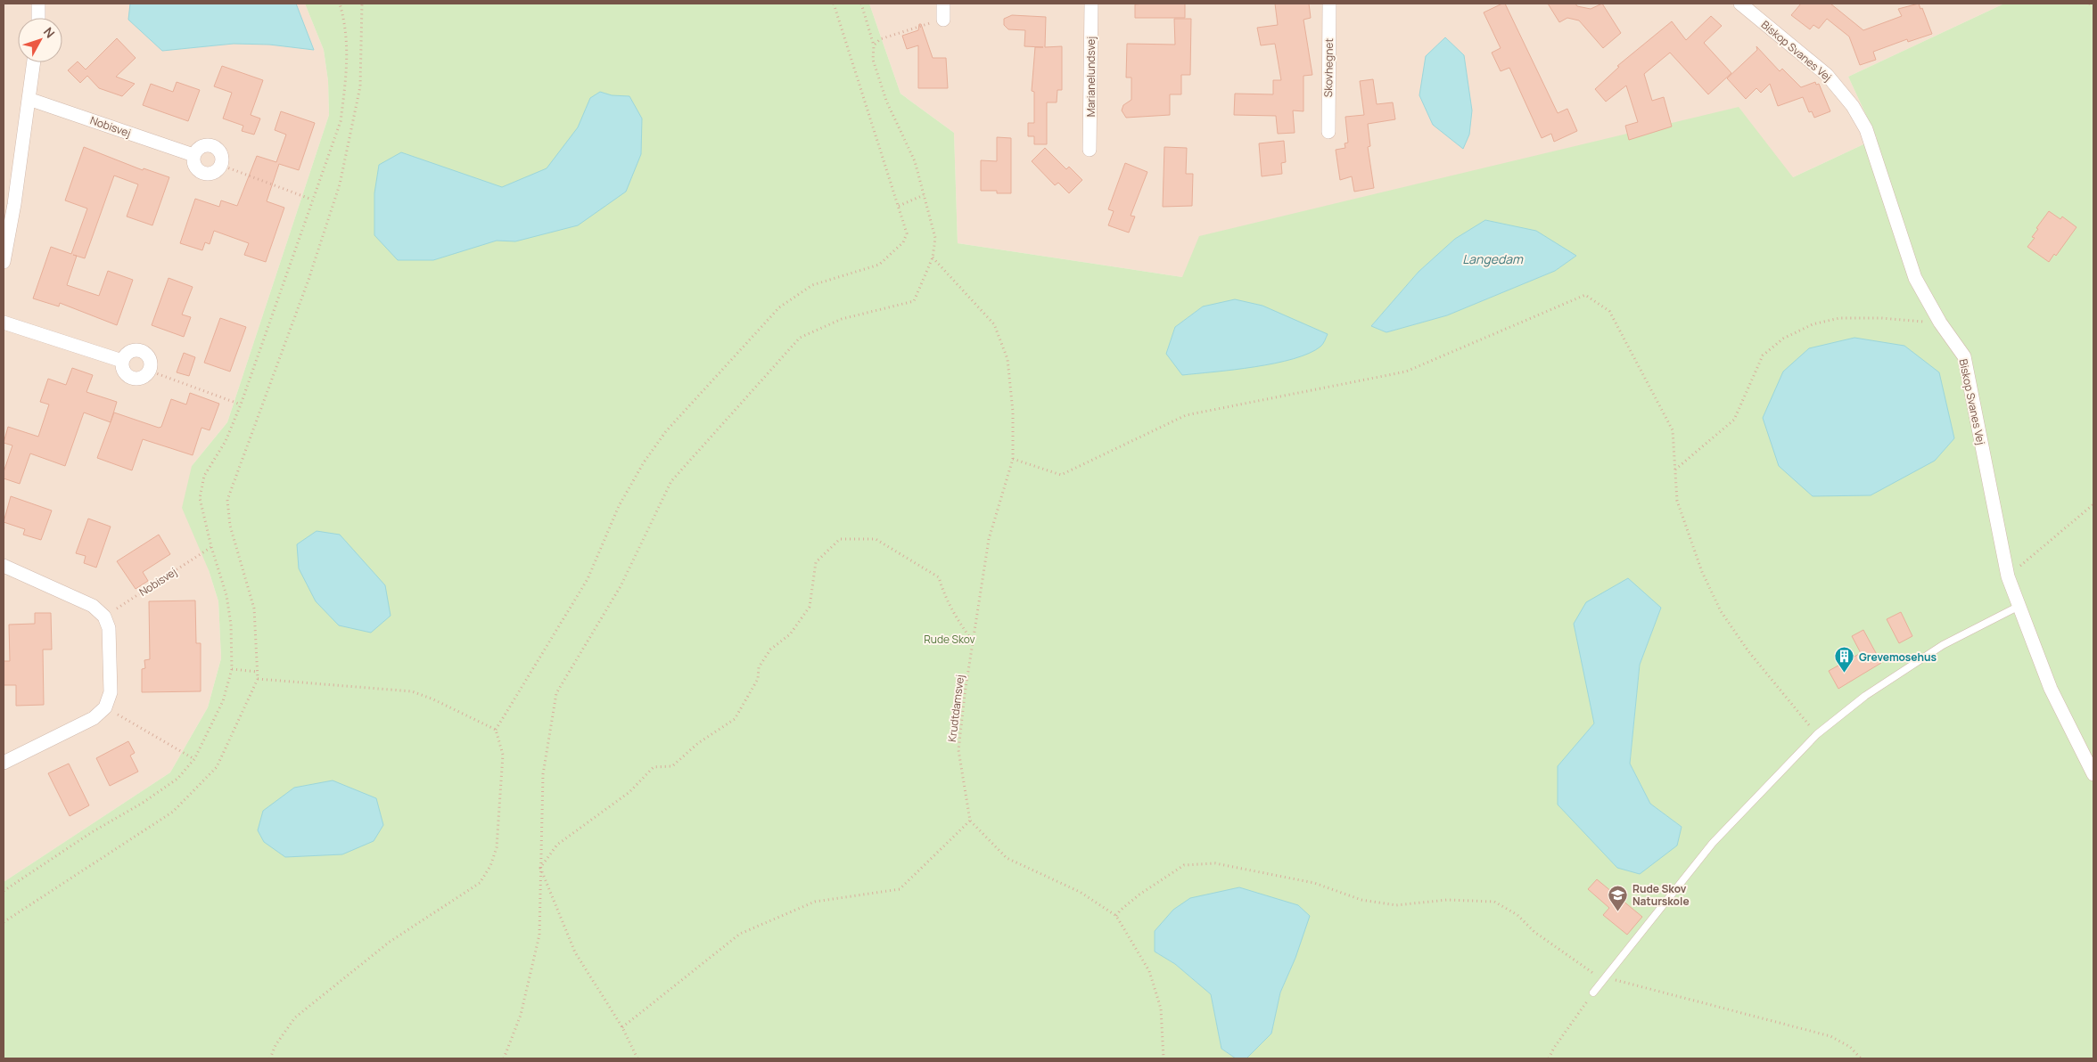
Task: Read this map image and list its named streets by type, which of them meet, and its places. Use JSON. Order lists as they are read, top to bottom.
{
  "streets": {
    "street": [
      "Biskop Svanes Vej",
      "Skovhegnet",
      "Marianelundsvej",
      "Nobisvej"
    ],
    "path": ["Krudtdamsvej"]
  },
  "water": ["Langedam"],
  "parks": ["Rude Skov"],
  "places": {
    "building": ["Grevemosehus"],
    "school or university": ["Rude Skov Naturskole"]
  },
  "north": "top right"
}
